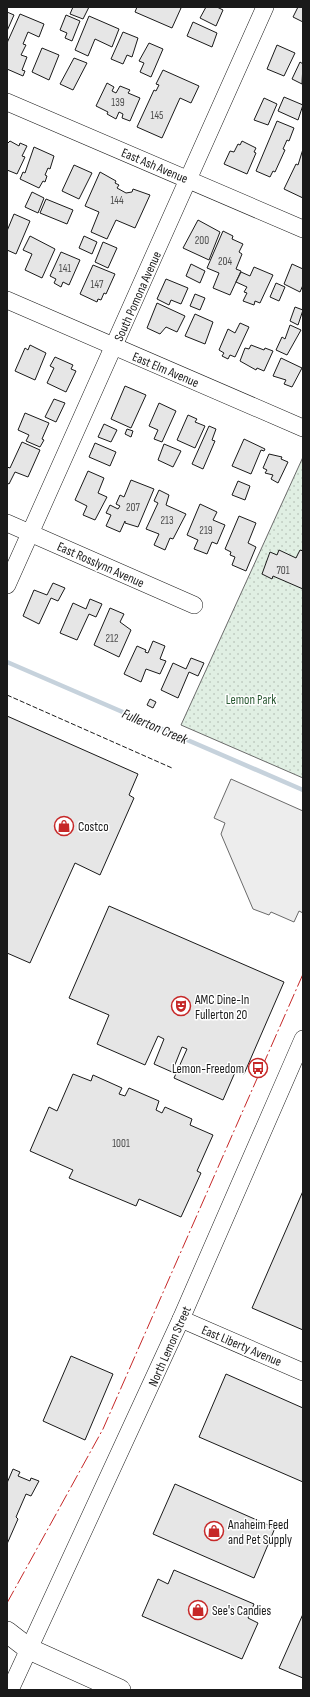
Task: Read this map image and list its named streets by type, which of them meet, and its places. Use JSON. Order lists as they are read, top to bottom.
{
  "streets": {
    "street": [
      "East Ash Avenue",
      "South Pomona Avenue",
      "East Elm Avenue",
      "East Rosslynn Avenue",
      "East Liberty Avenue",
      "North Lemon Street"
    ]
  },
  "crossings": [
    ["East Ash Avenue", "South Pomona Avenue"],
    ["South Pomona Avenue", "East Elm Avenue"],
    ["South Pomona Avenue", "East Rosslynn Avenue"],
    ["East Liberty Avenue", "North Lemon Street"]
  ],
  "water": ["Fullerton Creek"],
  "parks": ["Lemon Park"],
  "places": {
    "shop": ["Costco", "Anaheim Feed and Pet Supply", "See's Candies"],
    "theatre": ["AMC Dine-In Fullerton 20"],
    "bus stop": ["Lemon-Freedom"]
  },
  "house_numbers": [
    "139",
    "145",
    "144",
    "200",
    "204",
    "141",
    "147",
    "207",
    "213",
    "219",
    "701",
    "212",
    "1001"
  ]
}
